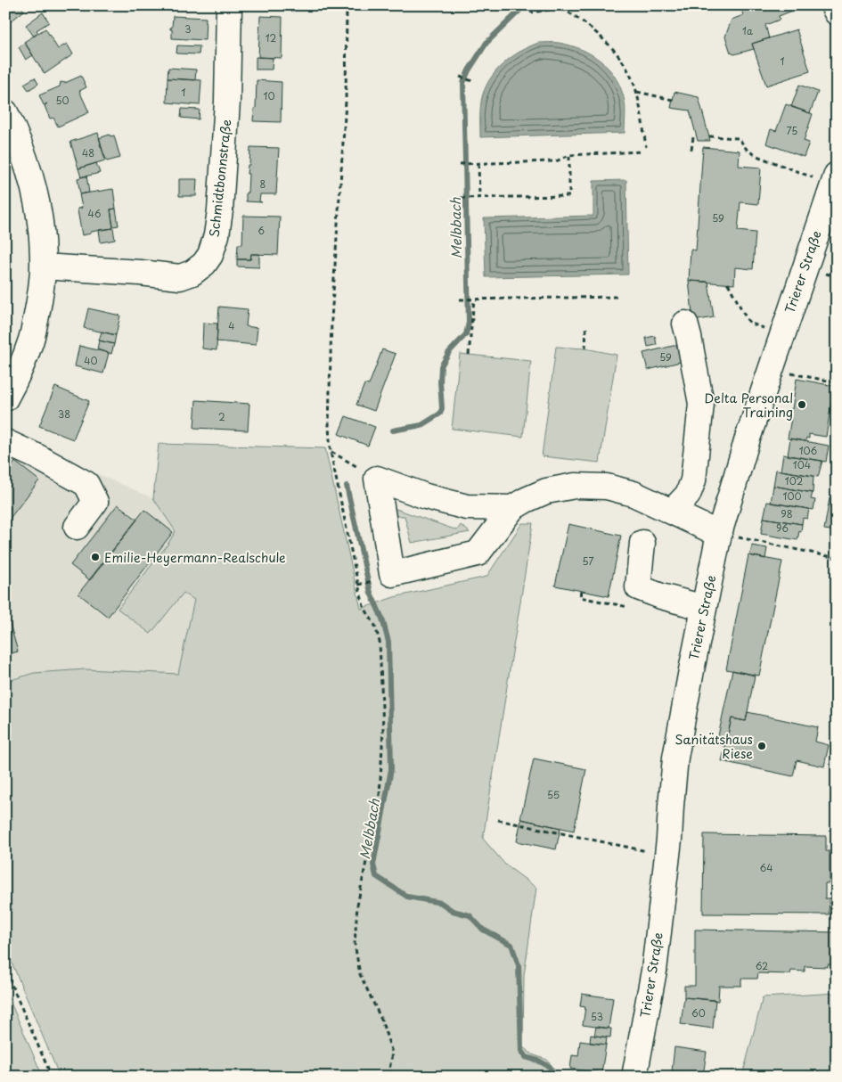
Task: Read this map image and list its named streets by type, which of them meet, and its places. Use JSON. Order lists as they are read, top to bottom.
{
  "streets": {
    "street": ["Schmidtbonnstraße", "Trierer Straße"]
  },
  "water": ["Melbbach"],
  "places": ["Delta Personal Training", "Emilie-Heyermann-Realschule", "Sanitätshaus Riese"],
  "house_numbers": [
    "3",
    "1a",
    "12",
    "1",
    "1",
    "10",
    "50",
    "75",
    "48",
    "8",
    "46",
    "59",
    "6",
    "4",
    "59",
    "40",
    "38",
    "2",
    "106",
    "104",
    "102",
    "100",
    "98",
    "96",
    "57",
    "55",
    "64",
    "62",
    "60",
    "53"
  ]
}
